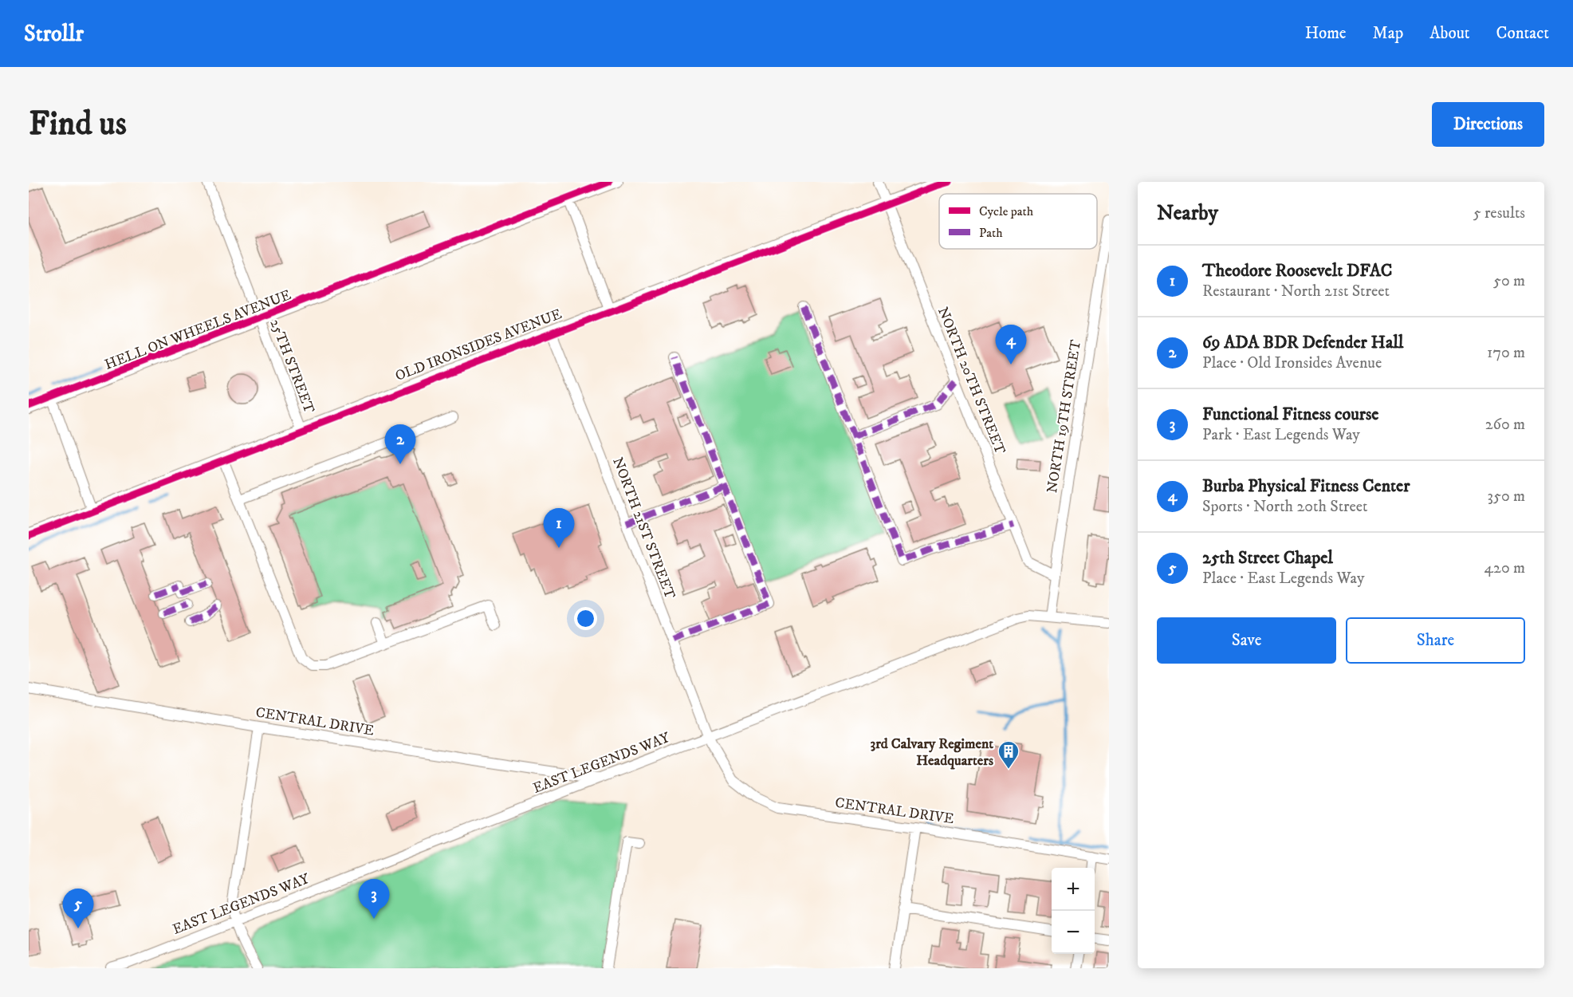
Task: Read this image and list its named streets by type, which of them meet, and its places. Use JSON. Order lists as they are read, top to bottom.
{
  "streets": {
    "street": [
      "HELL ON WHEELS AVENUE",
      "OLD IRONSIDES AVENUE",
      "25TH STREET",
      "NORTH 20TH STREET",
      "NORTH 19TH STREET",
      "NORTH 21ST STREET",
      "CENTRAL DRIVE",
      "EAST LEGENDS WAY"
    ]
  },
  "crossings": [
    ["HELL ON WHEELS AVENUE", "25TH STREET"],
    ["OLD IRONSIDES AVENUE", "25TH STREET"],
    ["OLD IRONSIDES AVENUE", "NORTH 20TH STREET"],
    ["OLD IRONSIDES AVENUE", "NORTH 21ST STREET"],
    ["NORTH 20TH STREET", "NORTH 19TH STREET"],
    ["NORTH 19TH STREET", "EAST LEGENDS WAY"],
    ["NORTH 21ST STREET", "CENTRAL DRIVE"],
    ["NORTH 21ST STREET", "EAST LEGENDS WAY"],
    ["CENTRAL DRIVE", "EAST LEGENDS WAY"]
  ],
  "places": {
    "building": ["3rd Calvary Regiment Headquarters"]
  },
  "legend": ["Cycle path", "Path"],
  "page": {
    "header": "Strollr",
    "nav": [
      "Home",
      "Map",
      "About",
      "Contact"
    ],
    "buttons": [
      "Directions",
      ["Save", "Share"]
    ],
    "title": "Find us",
    "heading": ["Nearby", "5 results"],
    "list": [
      {
        "mark": "1",
        "name": "Theodore Roosevelt DFAC",
        "note": "Restaurant · North 21st Street",
        "value": "50 m"
      },
      {
        "mark": "2",
        "name": "69 ADA BDR Defender Hall",
        "note": "Place · Old Ironsides Avenue",
        "value": "170 m"
      },
      {
        "mark": "3",
        "name": "Functional Fitness course",
        "note": "Park · East Legends Way",
        "value": "260 m"
      },
      {
        "mark": "4",
        "name": "Burba Physical Fitness Center",
        "note": "Sports · North 20th Street",
        "value": "350 m"
      },
      {
        "mark": "5",
        "name": "25th Street Chapel",
        "note": "Place · East Legends Way",
        "value": "420 m"
      }
    ],
    "pins": [
      "4",
      "2",
      "1",
      "3",
      "5"
    ],
    "map_buttons": ["+", "−"]
  }
}
